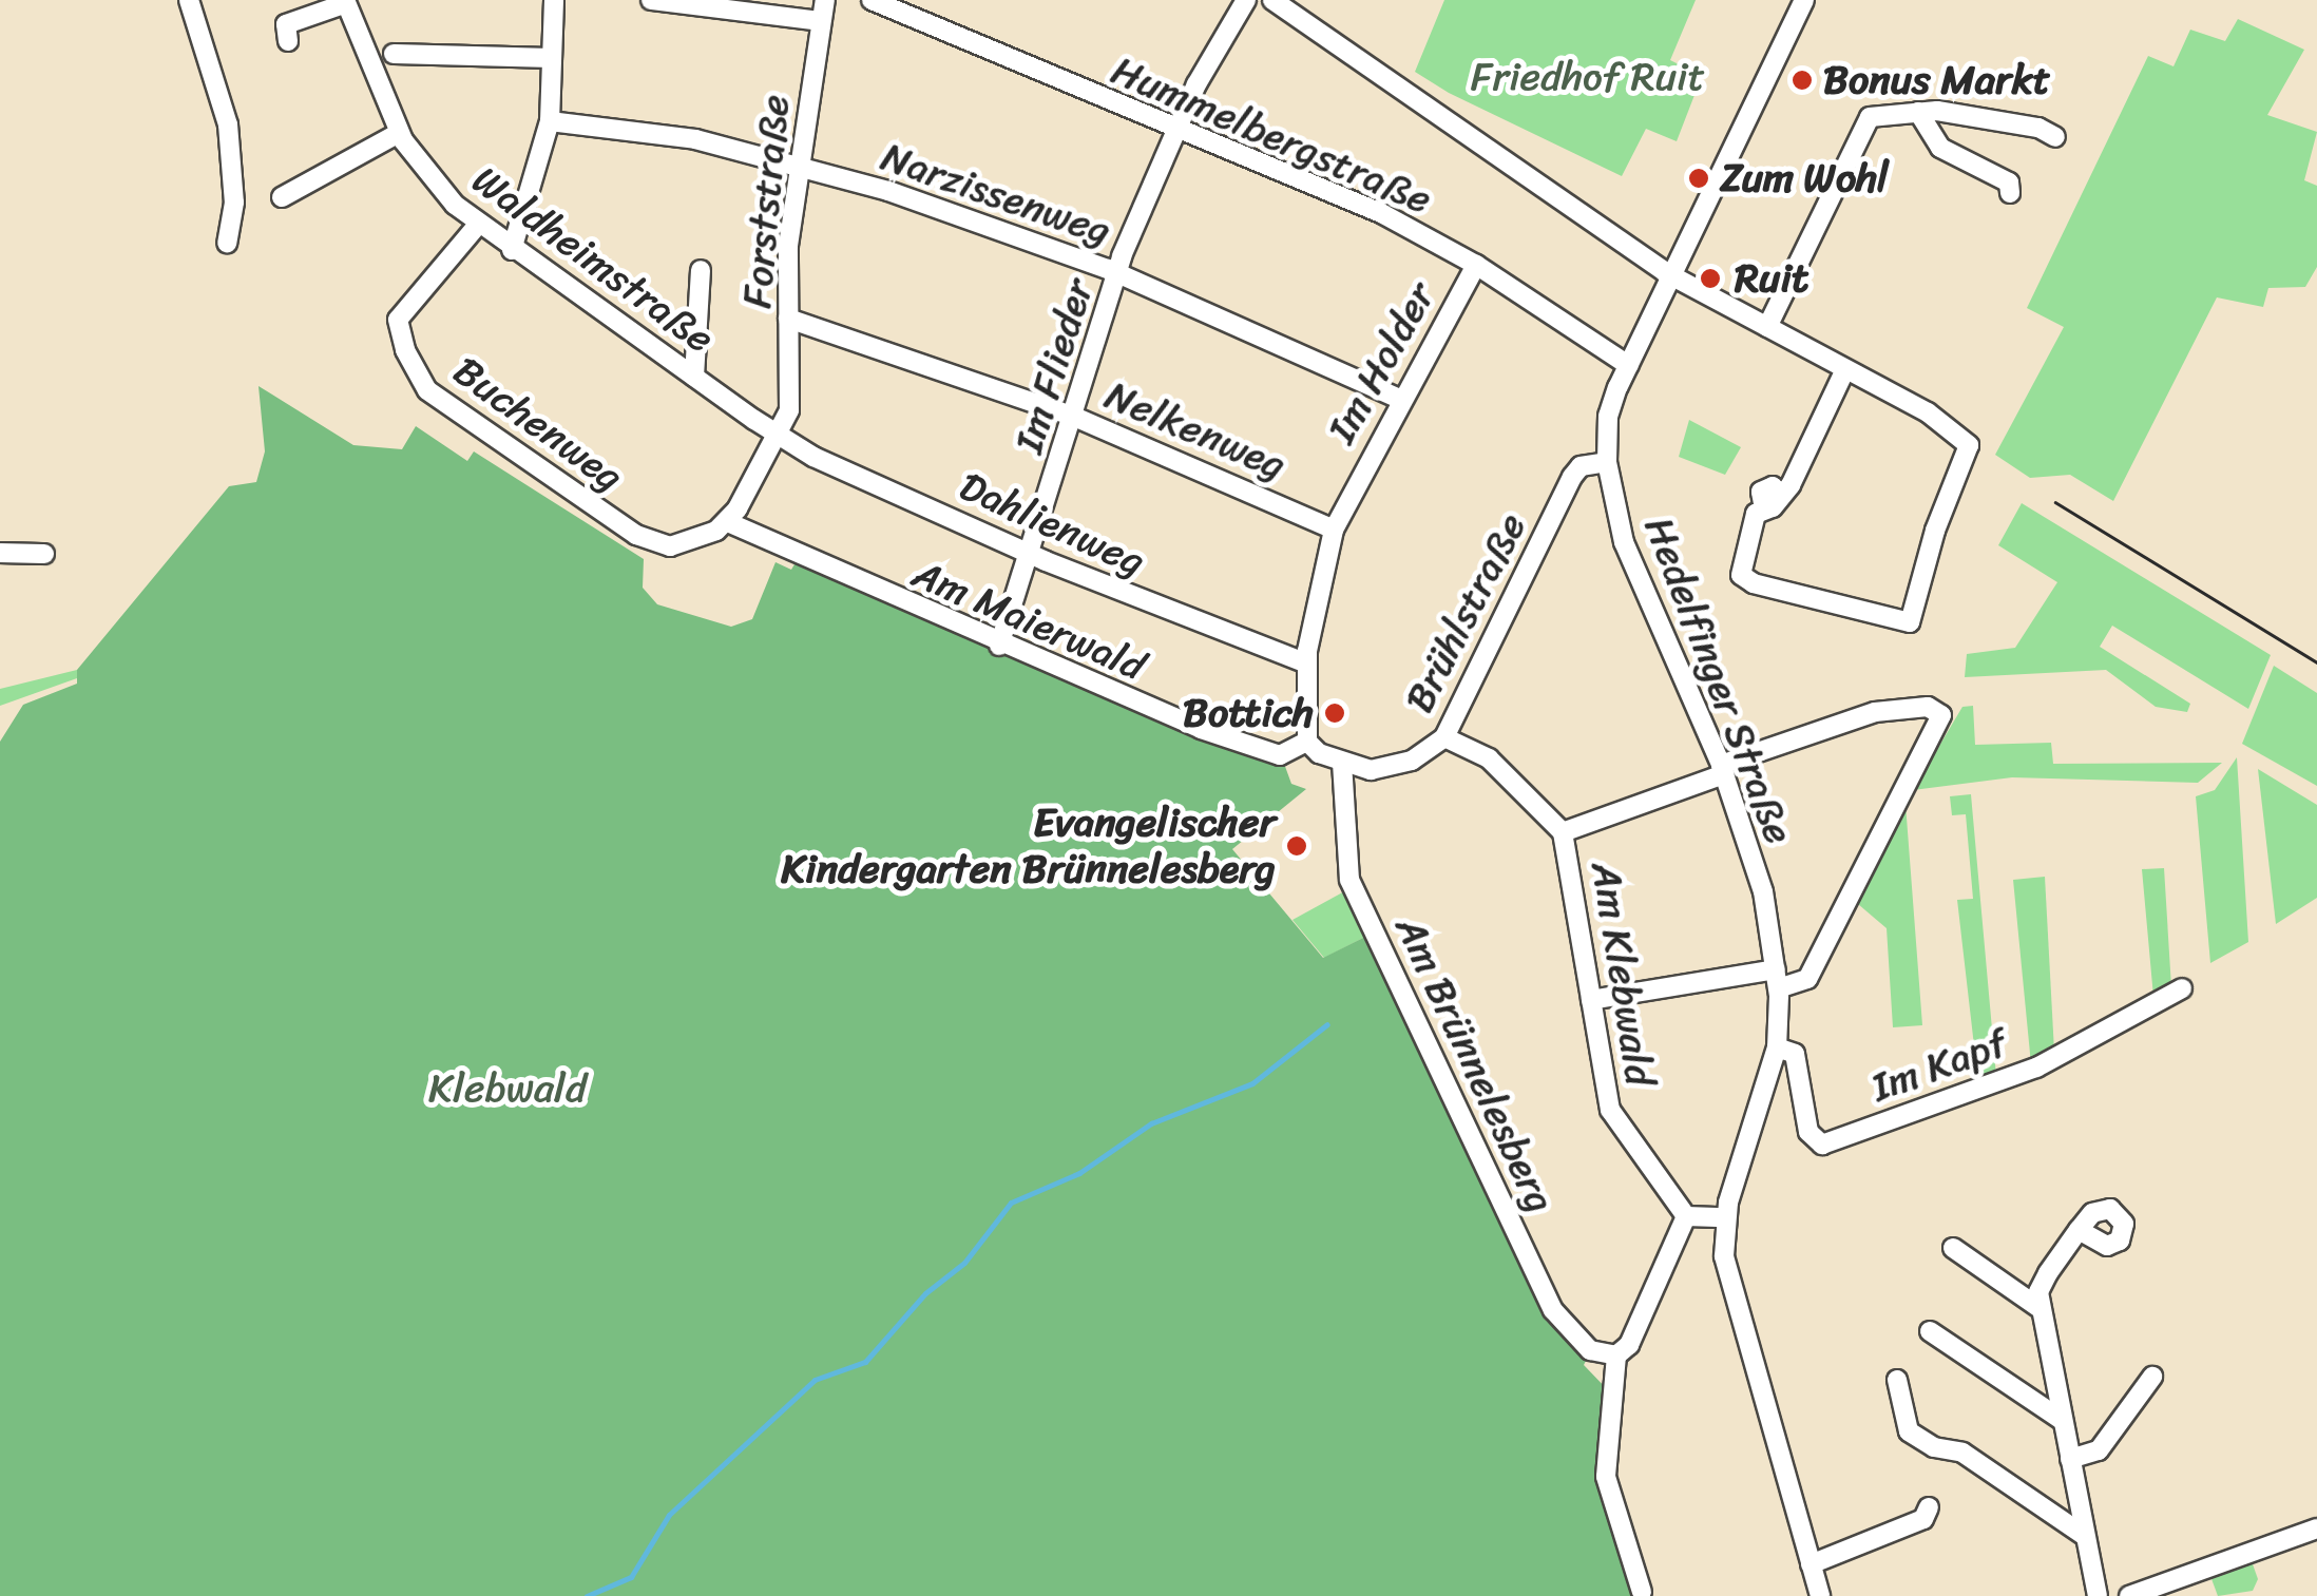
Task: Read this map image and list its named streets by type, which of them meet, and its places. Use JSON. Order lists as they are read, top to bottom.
{
  "streets": {
    "street": [
      "Hummelbergstraße",
      "Narzissenweg",
      "Forststraße",
      "Waldheimstraße",
      "Im Holder",
      "Im Flieder",
      "Buchenweg",
      "Nelkenweg",
      "Dahlienweg",
      "Brühlstraße",
      "Am Maierwald",
      "Hedelfinger Straße",
      "Am Klebwald",
      "Am Brünnelesberg",
      "Im Kapf"
    ]
  },
  "crossings": [
    ["Hummelbergstraße", "Im Holder"],
    ["Hummelbergstraße", "Im Flieder"],
    ["Hummelbergstraße", "Hedelfinger Straße"],
    ["Narzissenweg", "Forststraße"],
    ["Narzissenweg", "Im Holder"],
    ["Narzissenweg", "Im Flieder"],
    ["Forststraße", "Waldheimstraße"],
    ["Forststraße", "Buchenweg"],
    ["Forststraße", "Nelkenweg"],
    ["Forststraße", "Dahlienweg"],
    ["Forststraße", "Am Maierwald"],
    ["Waldheimstraße", "Buchenweg"],
    ["Waldheimstraße", "Dahlienweg"],
    ["Im Holder", "Nelkenweg"],
    ["Im Holder", "Dahlienweg"],
    ["Im Holder", "Brühlstraße"],
    ["Im Holder", "Am Maierwald"],
    ["Im Flieder", "Nelkenweg"],
    ["Im Flieder", "Dahlienweg"],
    ["Im Flieder", "Am Maierwald"],
    ["Buchenweg", "Am Maierwald"],
    ["Brühlstraße", "Am Maierwald"],
    ["Brühlstraße", "Hedelfinger Straße"],
    ["Brühlstraße", "Am Klebwald"],
    ["Brühlstraße", "Am Brünnelesberg"],
    ["Hedelfinger Straße", "Im Kapf"]
  ],
  "parks": ["Friedhof Ruit", "Klebwald"],
  "places": [
    "Bonus Markt",
    "Zum Wohl",
    "Ruit",
    "Bottich",
    "Evangelischer Kindergarten Brünnelesberg"
  ]
}
